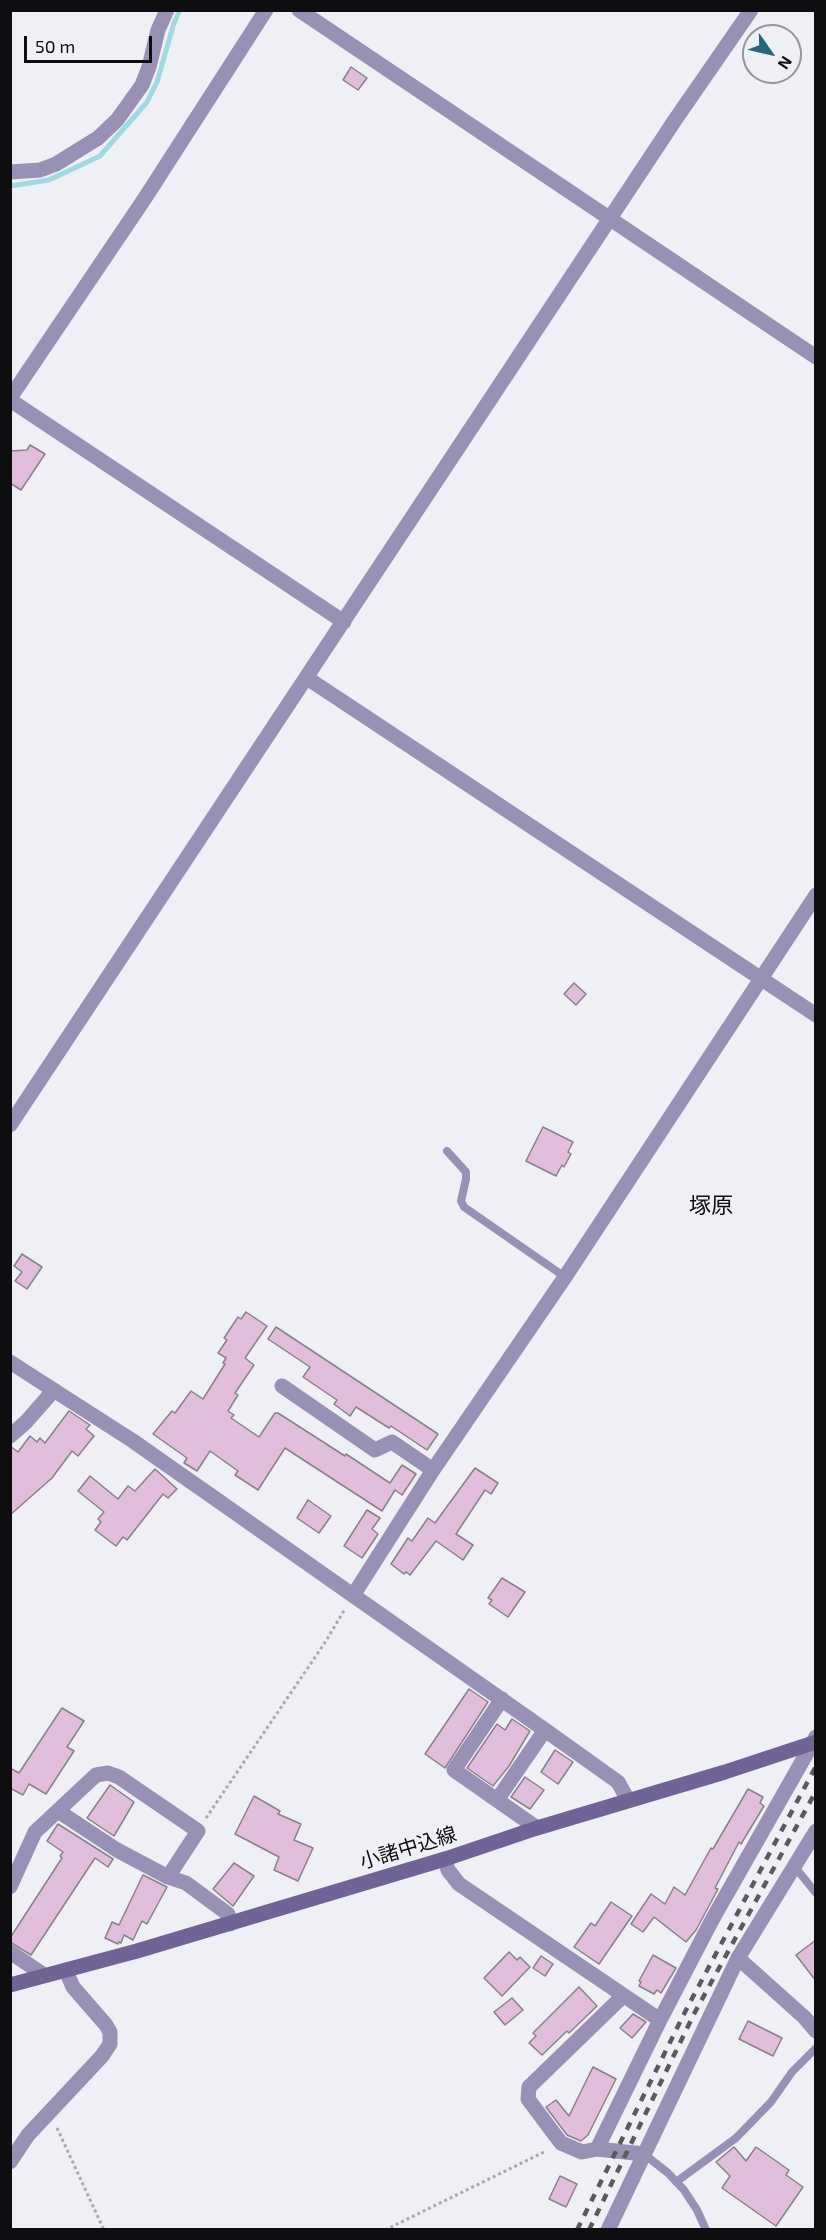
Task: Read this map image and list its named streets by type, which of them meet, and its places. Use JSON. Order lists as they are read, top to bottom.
{
  "streets": {
    "main road": ["小諸中込線"]
  },
  "districts": ["塚原"],
  "scale_bar": "50 m",
  "north": "bottom right"
}
